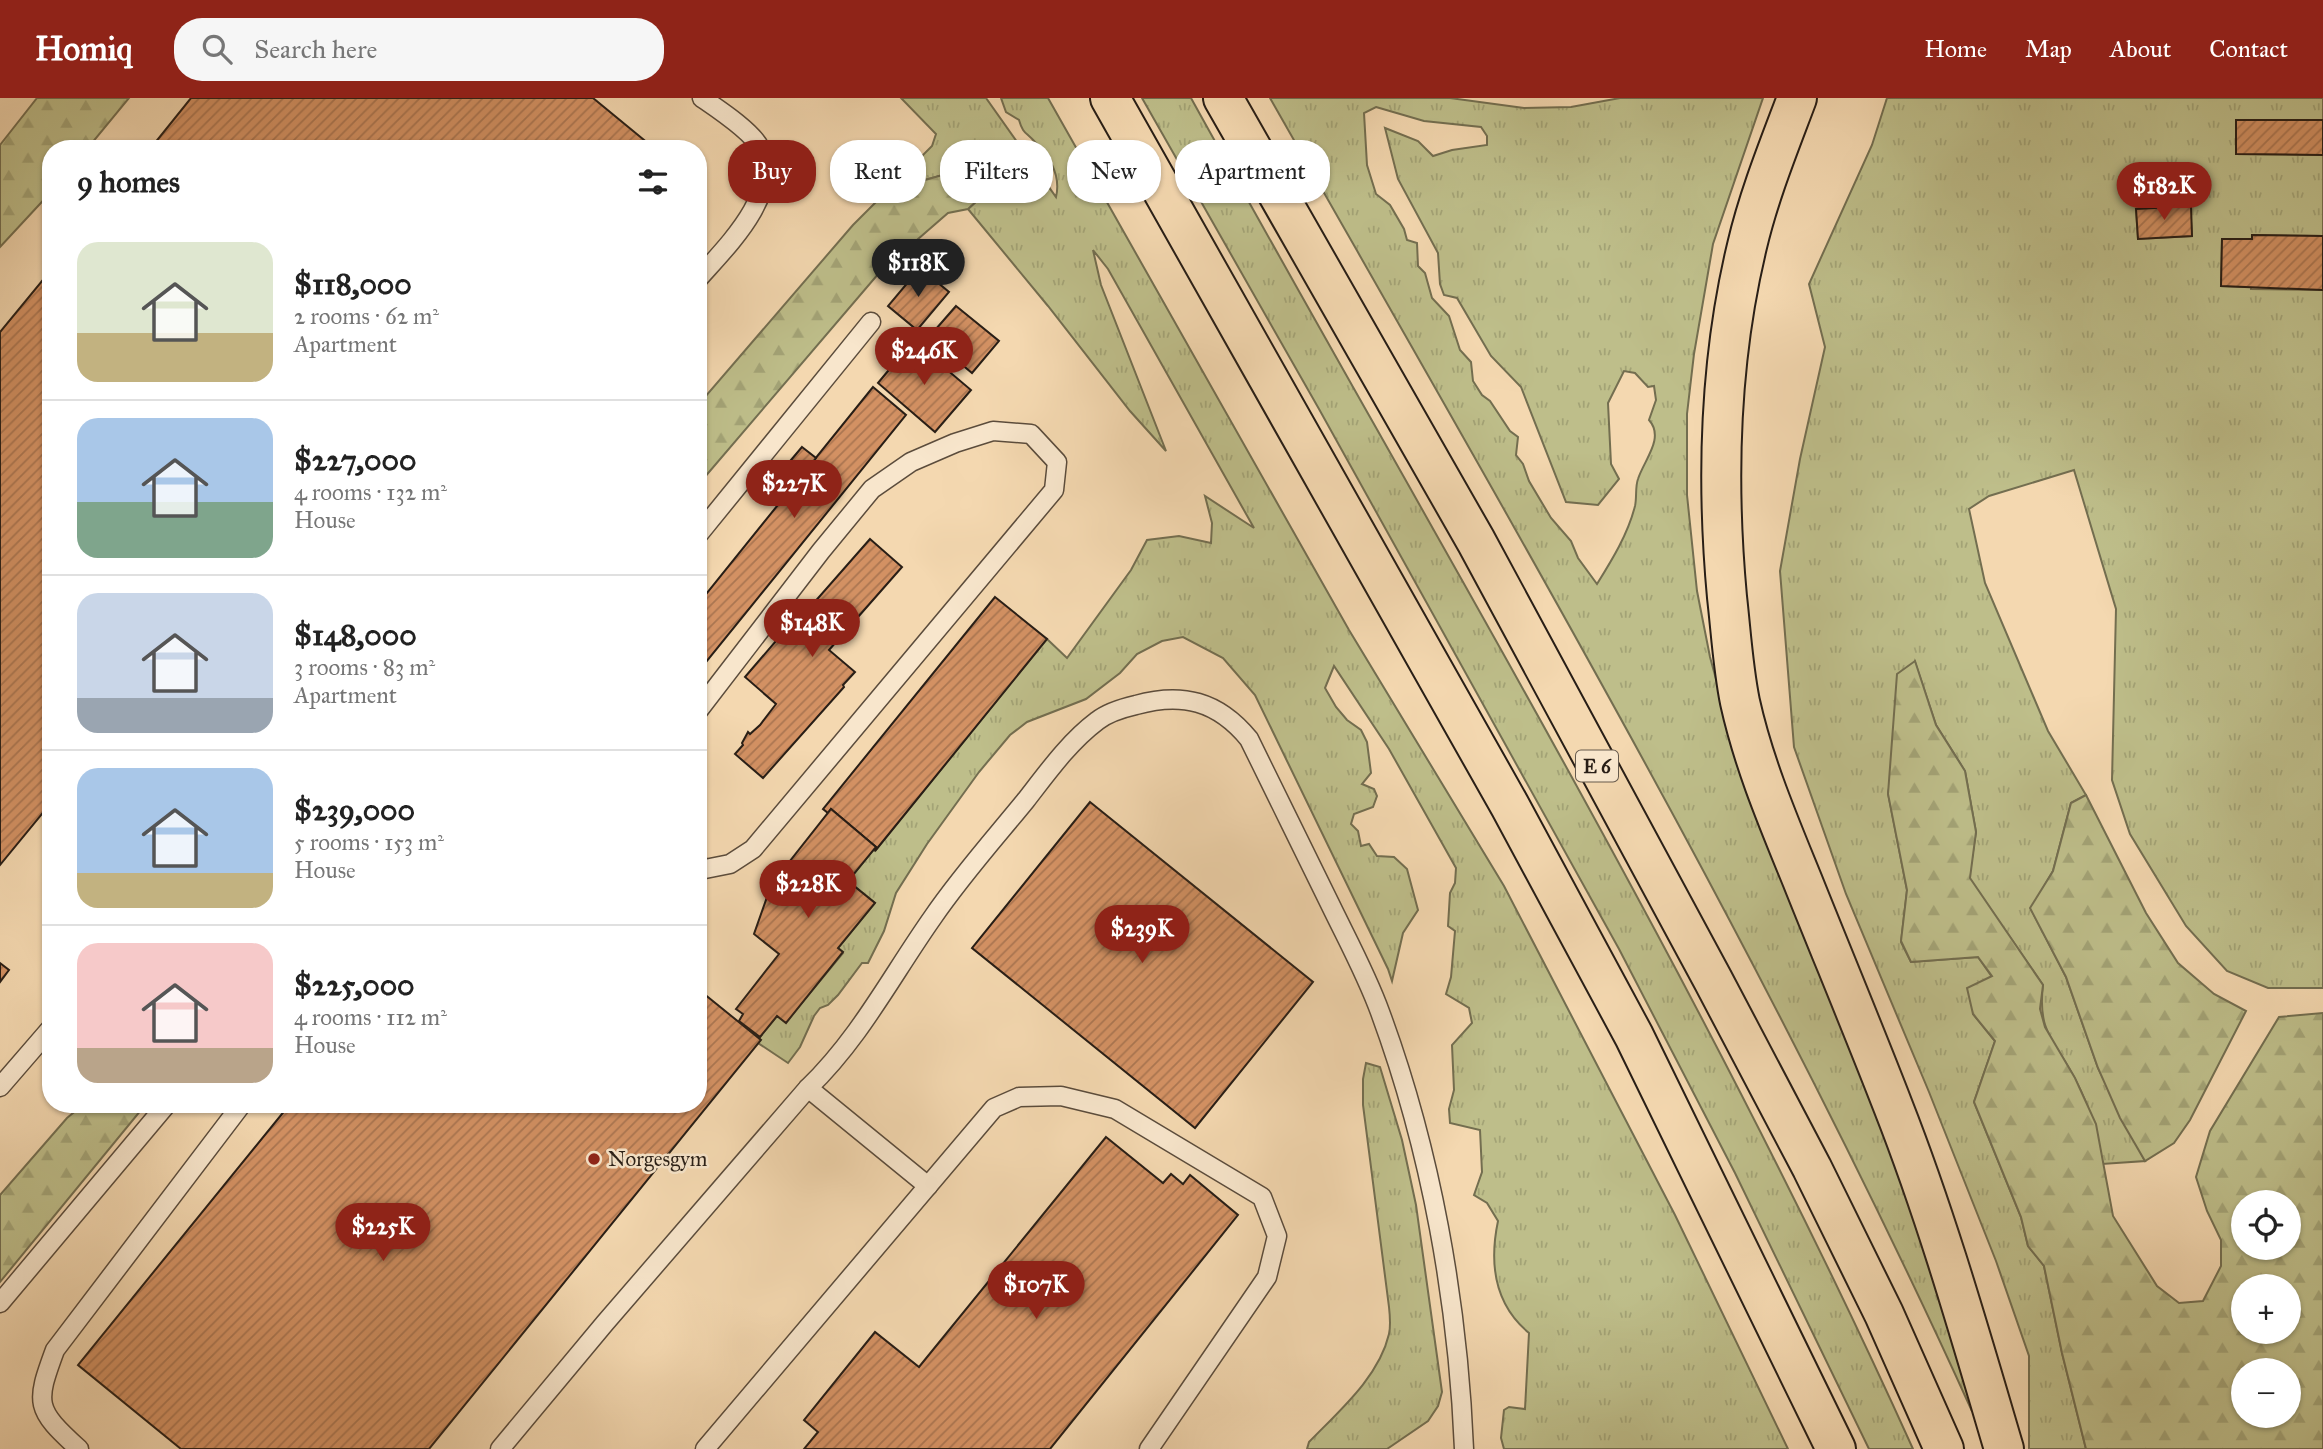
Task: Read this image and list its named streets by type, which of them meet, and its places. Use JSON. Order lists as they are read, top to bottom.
{
  "streets": {
    "highway": ["E 6"]
  },
  "places": ["Norgesgym"],
  "page": {
    "header": "Homiq",
    "search": "Search here",
    "nav": [
      "Home",
      "Map",
      "About",
      "Contact"
    ],
    "chip": [
      "Buy",
      "Rent",
      "Filters",
      "New",
      "Apartment"
    ],
    "heading": "9 homes",
    "price": [
      "$182K",
      "$118K",
      "$246K",
      "$227K",
      "$148K",
      "$228K",
      "$239K",
      "$225K",
      "$107K"
    ],
    "list": [
      {
        "name": "$118,000",
        "note": "2 rooms · 62 m² · Apartment"
      },
      {
        "name": "$227,000",
        "note": "4 rooms · 132 m² · House"
      },
      {
        "name": "$148,000",
        "note": "3 rooms · 83 m² · Apartment"
      },
      {
        "name": "$239,000",
        "note": "5 rooms · 153 m² · House"
      },
      {
        "name": "$225,000",
        "note": "4 rooms · 112 m² · House"
      }
    ],
    "map_buttons": ["+", "−"]
  }
}
